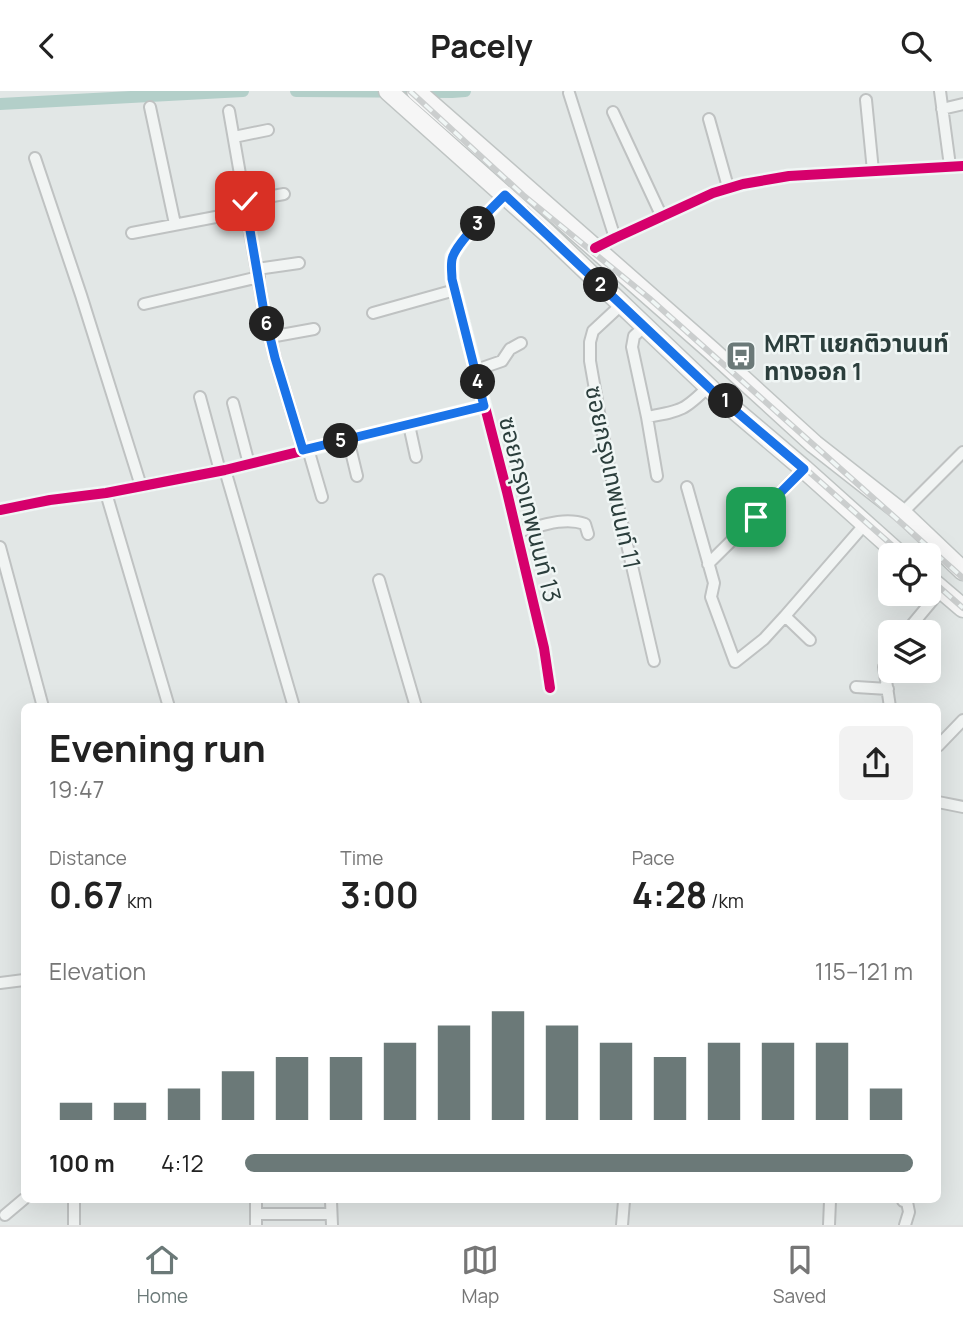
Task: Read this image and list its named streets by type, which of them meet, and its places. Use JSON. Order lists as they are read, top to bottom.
{
  "streets": {
    "street": ["ซอยกรุงเทพนนท์ 11", "ซอยกรุงเทพนนท์ 13"]
  },
  "places": {
    "bus stop": ["MRT แยกติวานนท์ ทางออก 1"]
  },
  "page": {
    "header": "Pacely",
    "pins": [
      "3",
      "2",
      "6",
      "4",
      "1",
      "5"
    ],
    "heading": ["Evening run", "19:47"],
    "stats": [
      ["Distance", "0.67 km"],
      ["Time", "3:00"],
      ["Pace", "4:28 /km"]
    ],
    "chart": ["Elevation", "115–121 m"],
    "list": [
      {
        "name": "100 m",
        "note": "4:12"
      }
    ],
    "tabs": ["Home", "Map", "Saved"]
  }
}
